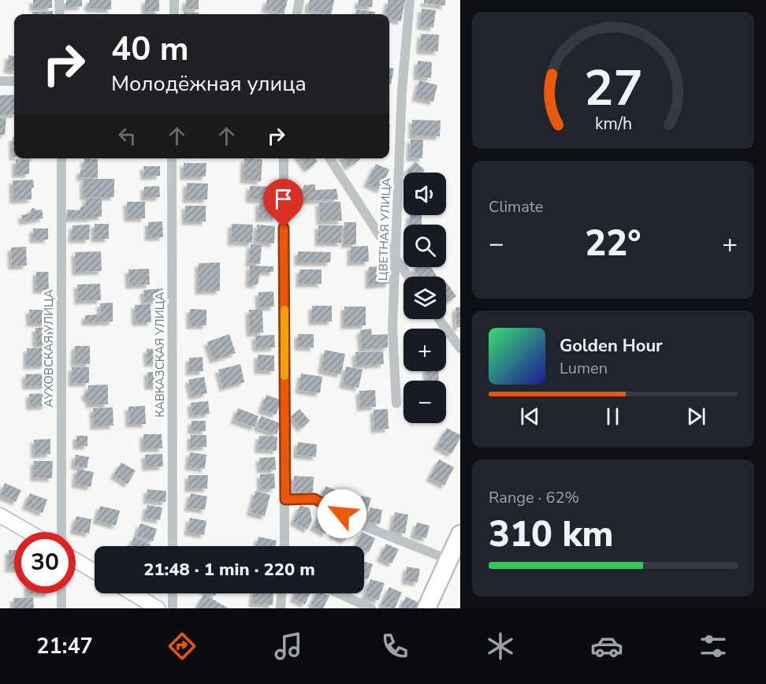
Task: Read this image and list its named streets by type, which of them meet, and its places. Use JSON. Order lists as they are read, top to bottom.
{
  "streets": {
    "street": ["ЦВЕТНАЯ УЛИЦА", "АУХОВСКАЯ УЛИЦА", "КАВКАЗСКАЯ УЛИЦА"]
  },
  "page": {
    "turn": ["40 m", "Молодёжная улица"],
    "tile": [
      "Climate",
      ["Range · 62%", "310 km"]
    ],
    "map_buttons": ["+", "−"],
    "heat": ["−", "22°", "+"],
    "song": ["Golden Hour", "Lumen"],
    "limit": "30",
    "trip": "21:48 · 1 min · 220 m",
    "tabs": "21:47",
    "gauge": ["27", "km/h"]
  }
}
